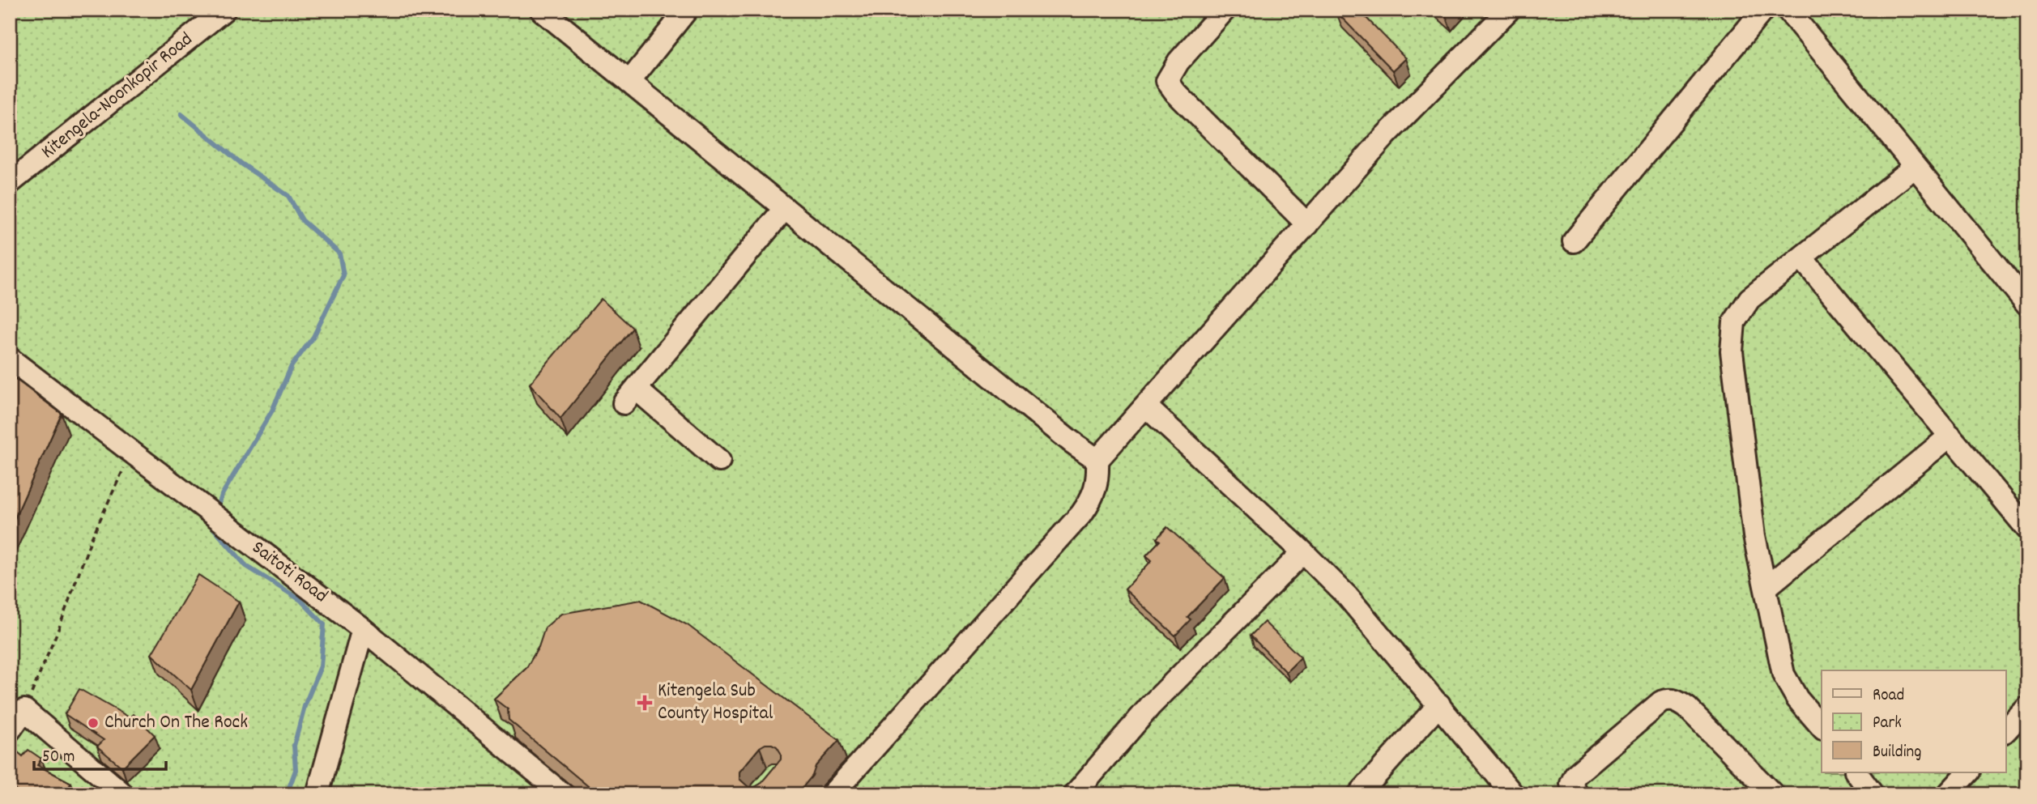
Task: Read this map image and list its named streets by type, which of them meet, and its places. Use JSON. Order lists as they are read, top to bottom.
{
  "streets": {
    "street": ["Kitengela-Noonkopir Road", "Saitoti Road"]
  },
  "places": {
    "health": ["Kitengela Sub County Hospital"],
    "other": ["Church On The Rock"]
  },
  "legend": ["Road", "Park", "Building"],
  "scale_bar": "50 m"
}
